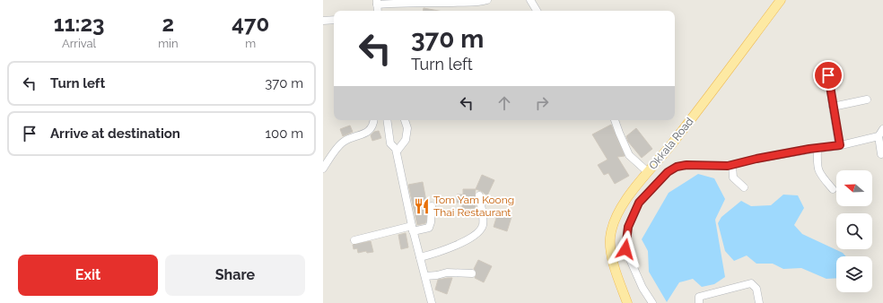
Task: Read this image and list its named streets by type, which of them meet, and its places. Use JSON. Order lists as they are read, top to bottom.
{
  "streets": {
    "main road": ["Okkala Road"]
  },
  "places": {
    "restaurant": ["Tom Yam Koong Thai Restaurant"]
  },
  "north": "left",
  "page": {
    "eta": [
      "11:23",
      "Arrival",
      "2",
      "min",
      "470",
      "m"
    ],
    "turn": ["370 m", "Turn left"],
    "list": [
      {
        "name": "Turn left",
        "value": "370 m"
      },
      {
        "name": "Arrive at destination",
        "value": "100 m"
      }
    ],
    "buttons": ["Exit", "Share"]
  }
}
